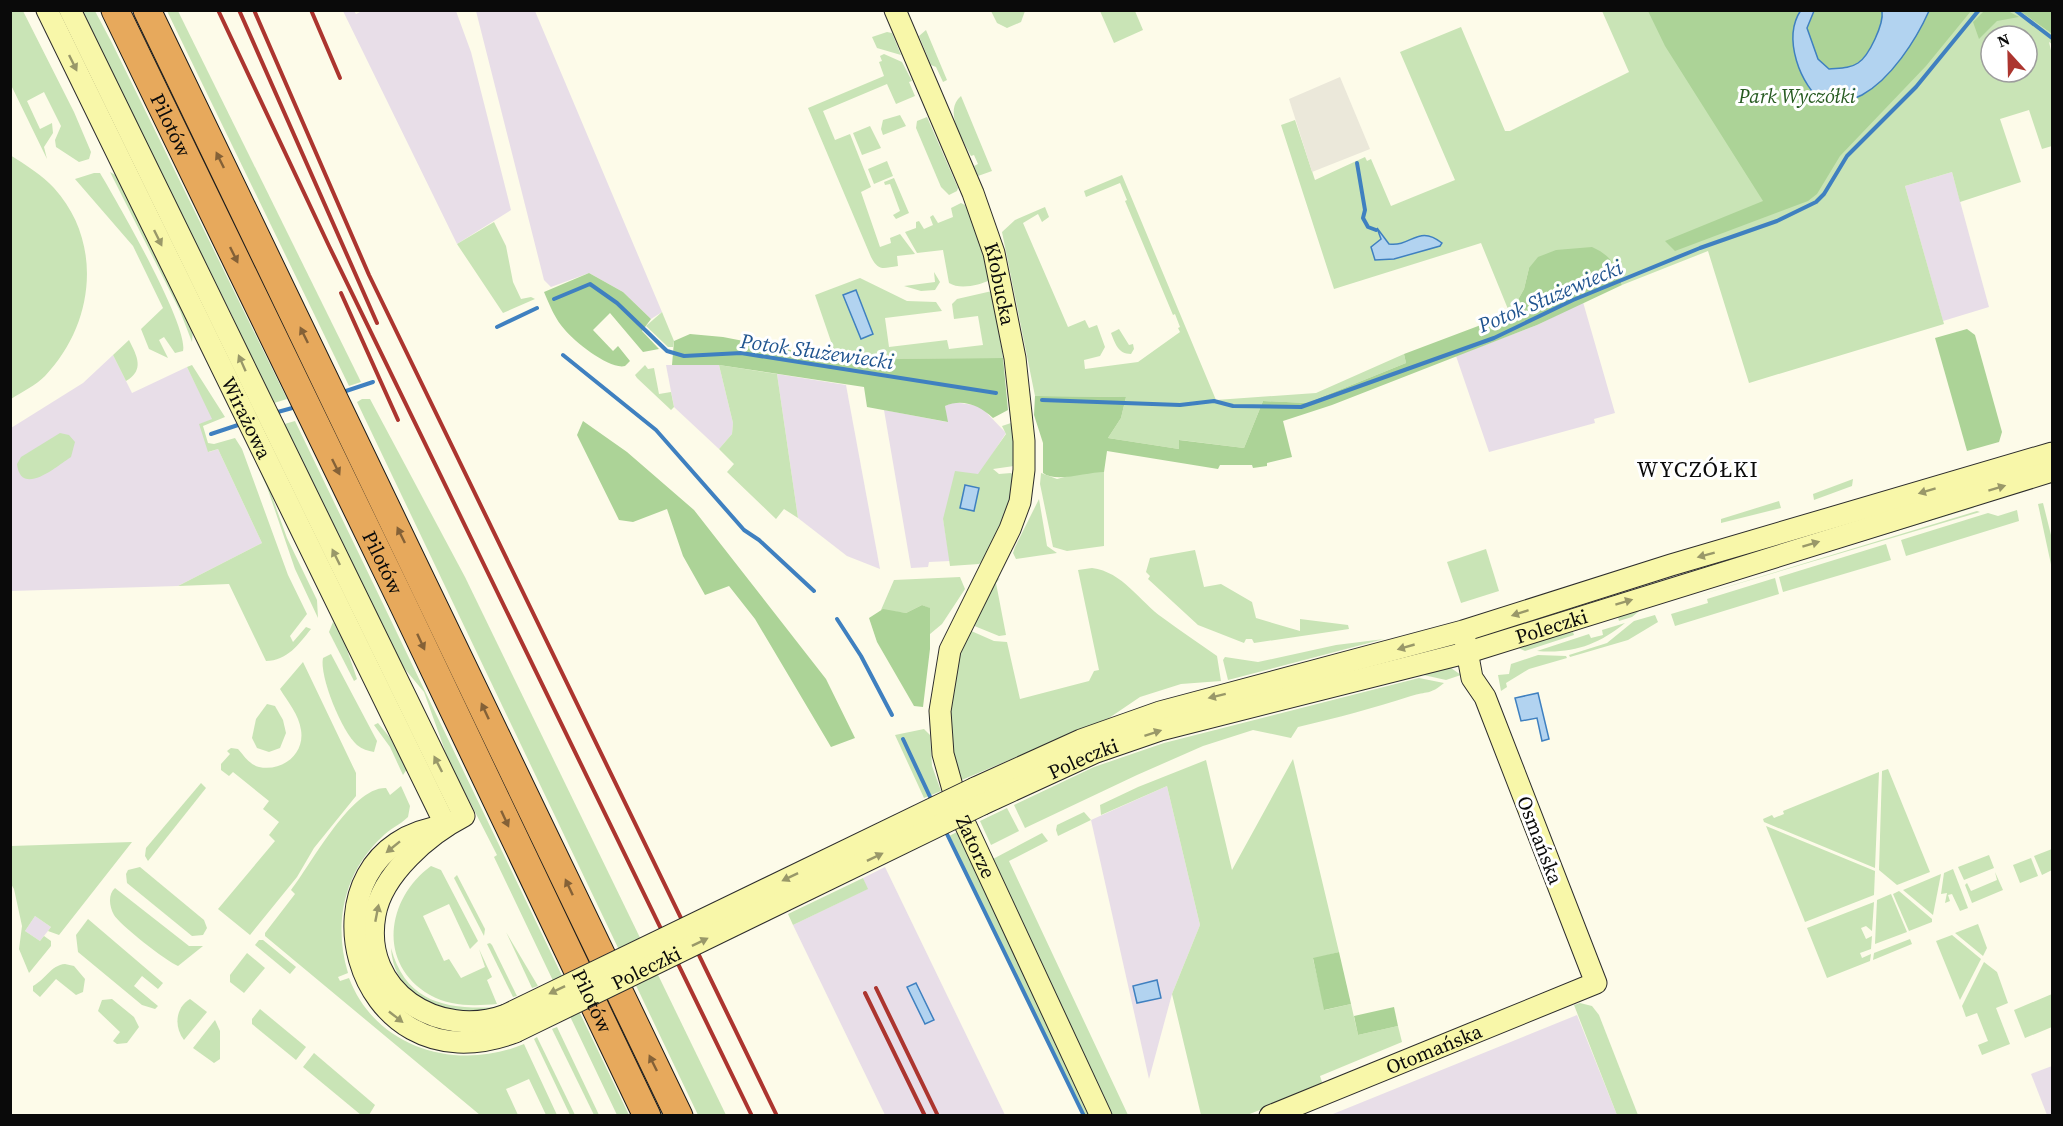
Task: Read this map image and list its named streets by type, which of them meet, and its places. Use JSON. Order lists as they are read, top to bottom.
{
  "streets": {
    "highway": ["Pilotów"],
    "main road": [
      "Kłobucka",
      "Wirażowa",
      "Poleczki",
      "Osmańska",
      "Zatorze",
      "Otomańska"
    ]
  },
  "crossings": [
    ["Kłobucka", "Zatorze"],
    ["Wirażowa", "Poleczki"],
    ["Poleczki", "Osmańska"],
    ["Osmańska", "Otomańska"]
  ],
  "districts": ["WYCZÓŁKI"],
  "water": ["Potok Służewiecki"],
  "parks": ["Park Wyczółki"],
  "north": "top"
}
